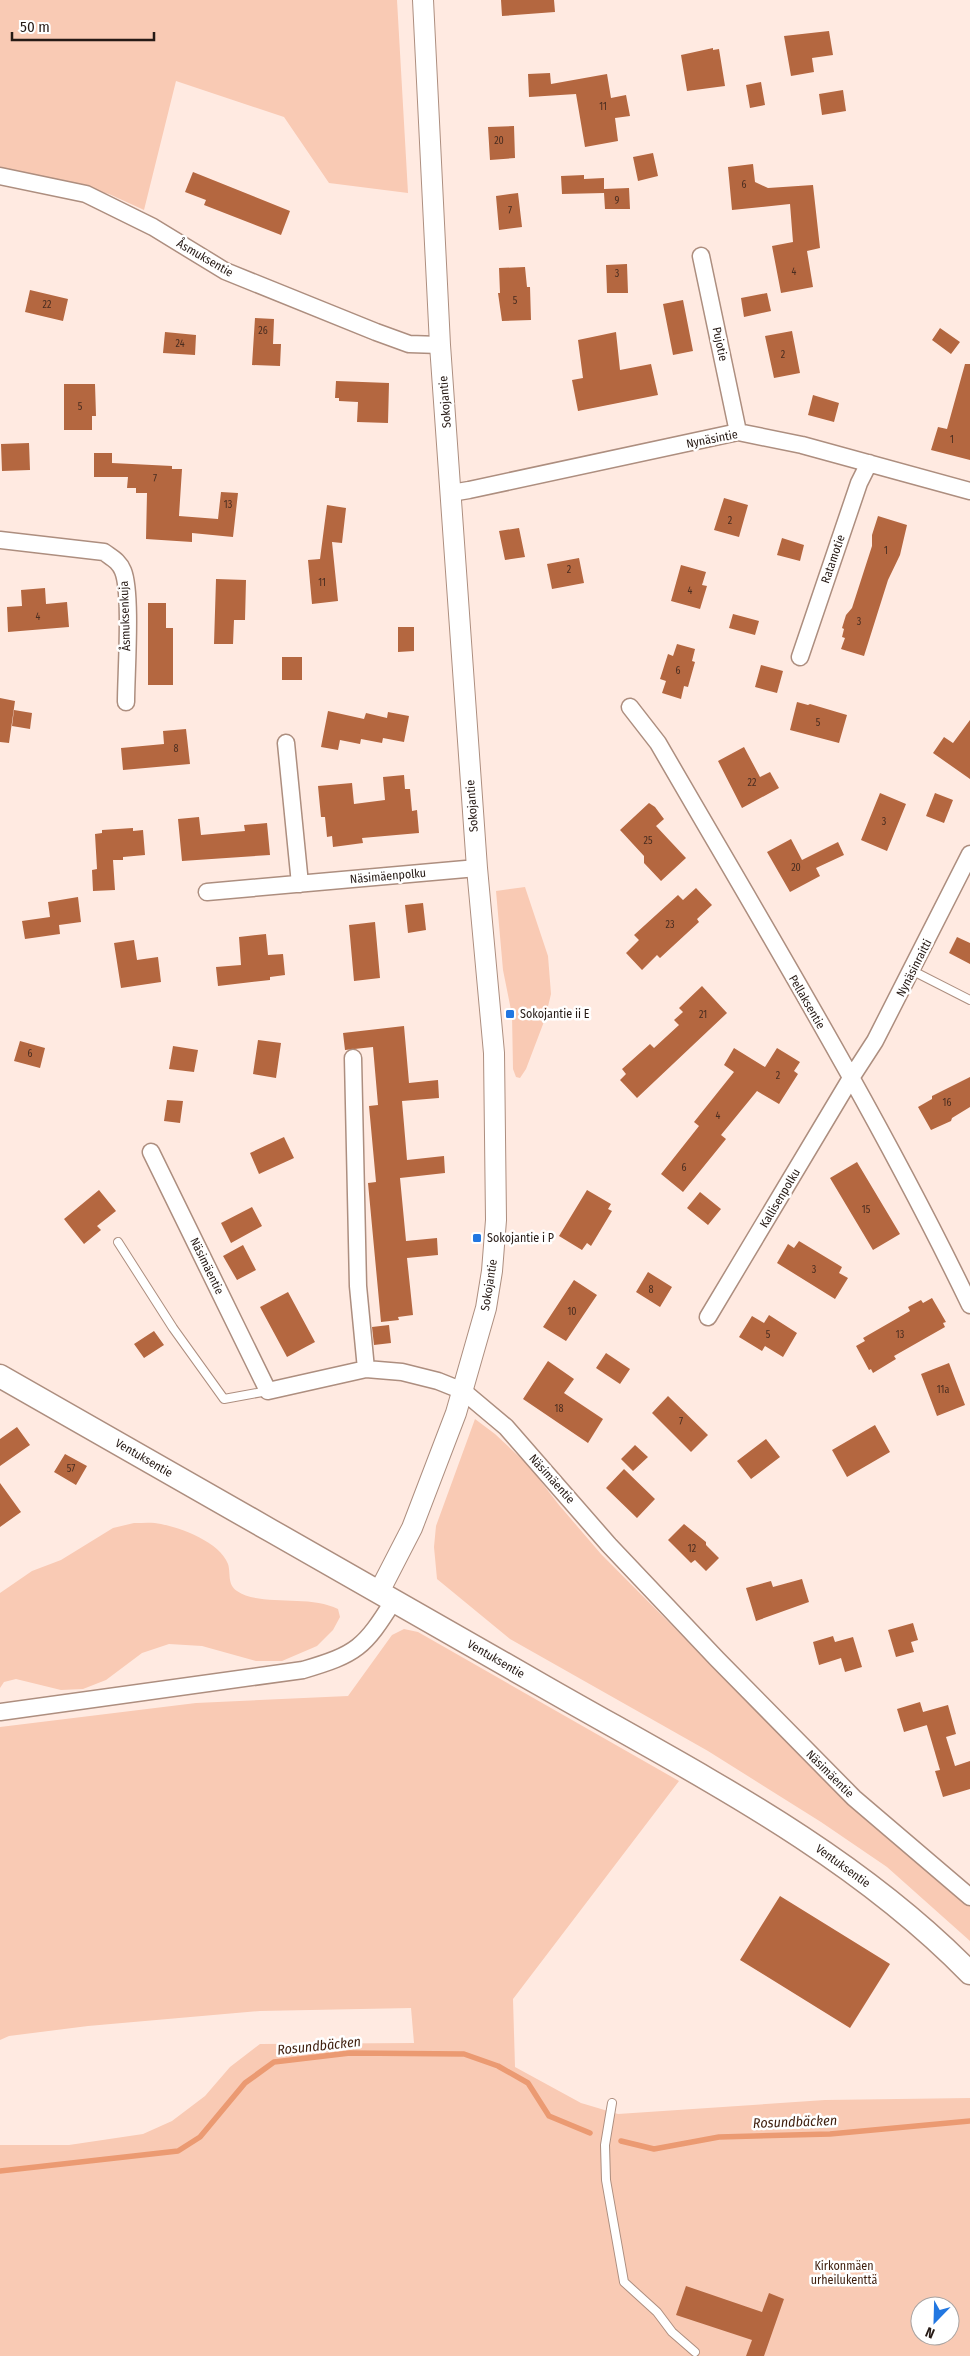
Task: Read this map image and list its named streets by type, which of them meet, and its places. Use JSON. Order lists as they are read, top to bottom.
{
  "streets": {
    "main road": ["Ventuksentie"],
    "street": [
      "Åsmuksentie",
      "Pujotie",
      "Sokojantie",
      "Nynäsintie",
      "Ratamotie",
      "Åsmuksenkuja",
      "Näsimäenpolku",
      "Nynäsinraitti",
      "Pellaksentie",
      "Kallisenpolku",
      "Näsimäentie"
    ]
  },
  "crossings": [
    ["Åsmuksentie", "Sokojantie"],
    ["Pujotie", "Nynäsintie"],
    ["Sokojantie", "Nynäsintie"],
    ["Sokojantie", "Näsimäenpolku"],
    ["Sokojantie", "Näsimäentie"],
    ["Sokojantie", "Ventuksentie"],
    ["Nynäsintie", "Ratamotie"],
    ["Nynäsinraitti", "Pellaksentie"],
    ["Nynäsinraitti", "Kallisenpolku"],
    ["Pellaksentie", "Kallisenpolku"]
  ],
  "water": ["Rosundbäcken"],
  "parks": ["Kirkonmäen urheilukenttä"],
  "places": {
    "transit": ["Sokojantie ii E", "Sokojantie i P"]
  },
  "house_numbers": [
    "11",
    "20",
    "6",
    "9",
    "7",
    "4",
    "3",
    "5",
    "22",
    "26",
    "24",
    "2",
    "5",
    "1",
    "7",
    "13",
    "2",
    "1",
    "2",
    "11",
    "4",
    "4",
    "3",
    "6",
    "5",
    "8",
    "22",
    "3",
    "25",
    "20",
    "23",
    "21",
    "6",
    "2",
    "16",
    "4",
    "6",
    "15",
    "3",
    "8",
    "10",
    "5",
    "13",
    "11a",
    "18",
    "7",
    "57",
    "12"
  ],
  "scale_bar": "50 m",
  "north": "bottom left"
}
